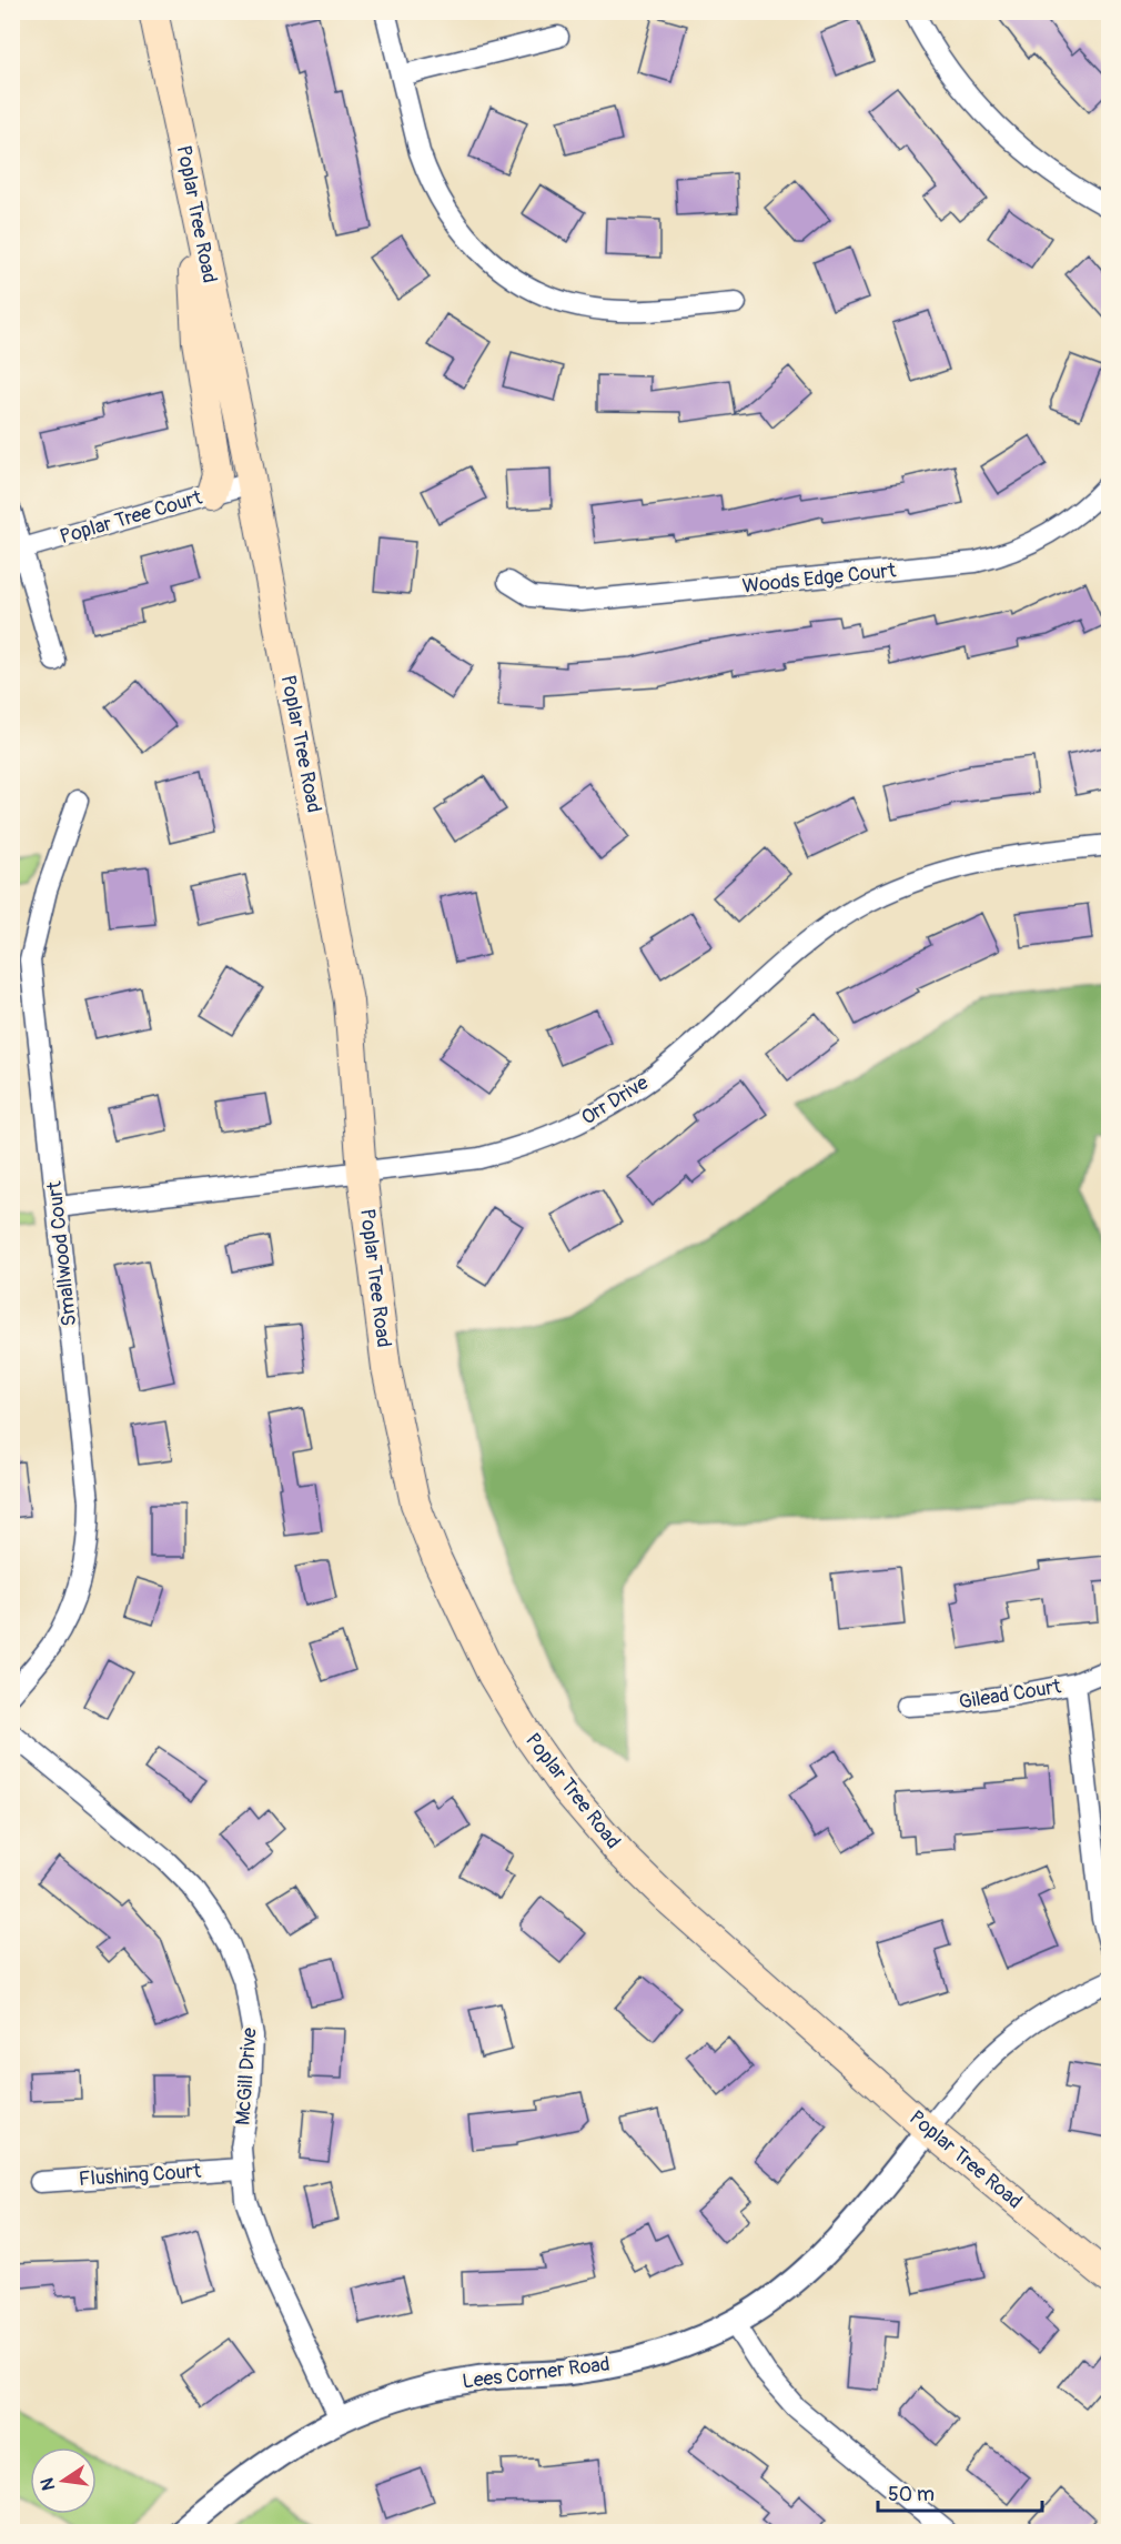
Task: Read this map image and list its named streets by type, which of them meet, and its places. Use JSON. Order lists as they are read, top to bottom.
{
  "streets": {
    "main road": ["Poplar Tree Road"],
    "street": [
      "Poplar Tree Court",
      "Woods Edge Court",
      "Orr Drive",
      "Smallwood Court",
      "Gilead Court",
      "McGill Drive",
      "Flushing Court",
      "Lees Corner Road"
    ]
  },
  "crossings": [
    ["Poplar Tree Road", "Poplar Tree Court"],
    ["Poplar Tree Road", "Orr Drive"],
    ["Poplar Tree Road", "Lees Corner Road"],
    ["Orr Drive", "Smallwood Court"],
    ["McGill Drive", "Flushing Court"],
    ["McGill Drive", "Lees Corner Road"]
  ],
  "scale_bar": "50 m",
  "north": "left"
}
